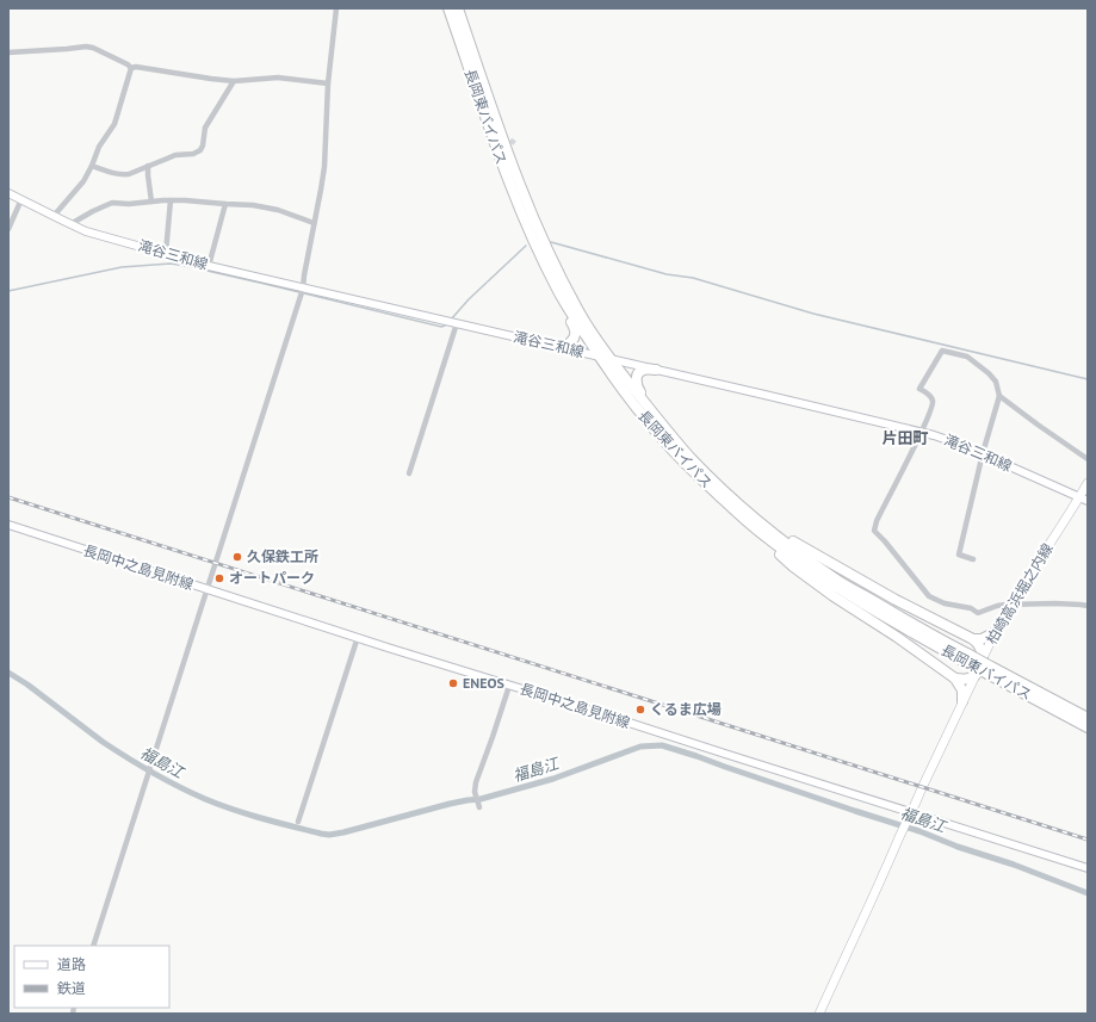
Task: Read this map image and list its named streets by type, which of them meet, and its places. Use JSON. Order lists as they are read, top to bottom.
{
  "streets": {
    "highway": ["長岡東バイパス"],
    "main road": ["滝谷三和線", "長岡中之島見附線", "柏崎高浜堀之内線"]
  },
  "crossings": [
    ["長岡東バイパス", "滝谷三和線"],
    ["滝谷三和線", "柏崎高浜堀之内線"],
    ["長岡中之島見附線", "柏崎高浜堀之内線"]
  ],
  "districts": ["片田町"],
  "water": ["福島江"],
  "places": [
    "久保鉄工所",
    "オートパーク",
    "ENEOS",
    "くるま広場"
  ],
  "legend": ["道路", "鉄道"]
}
